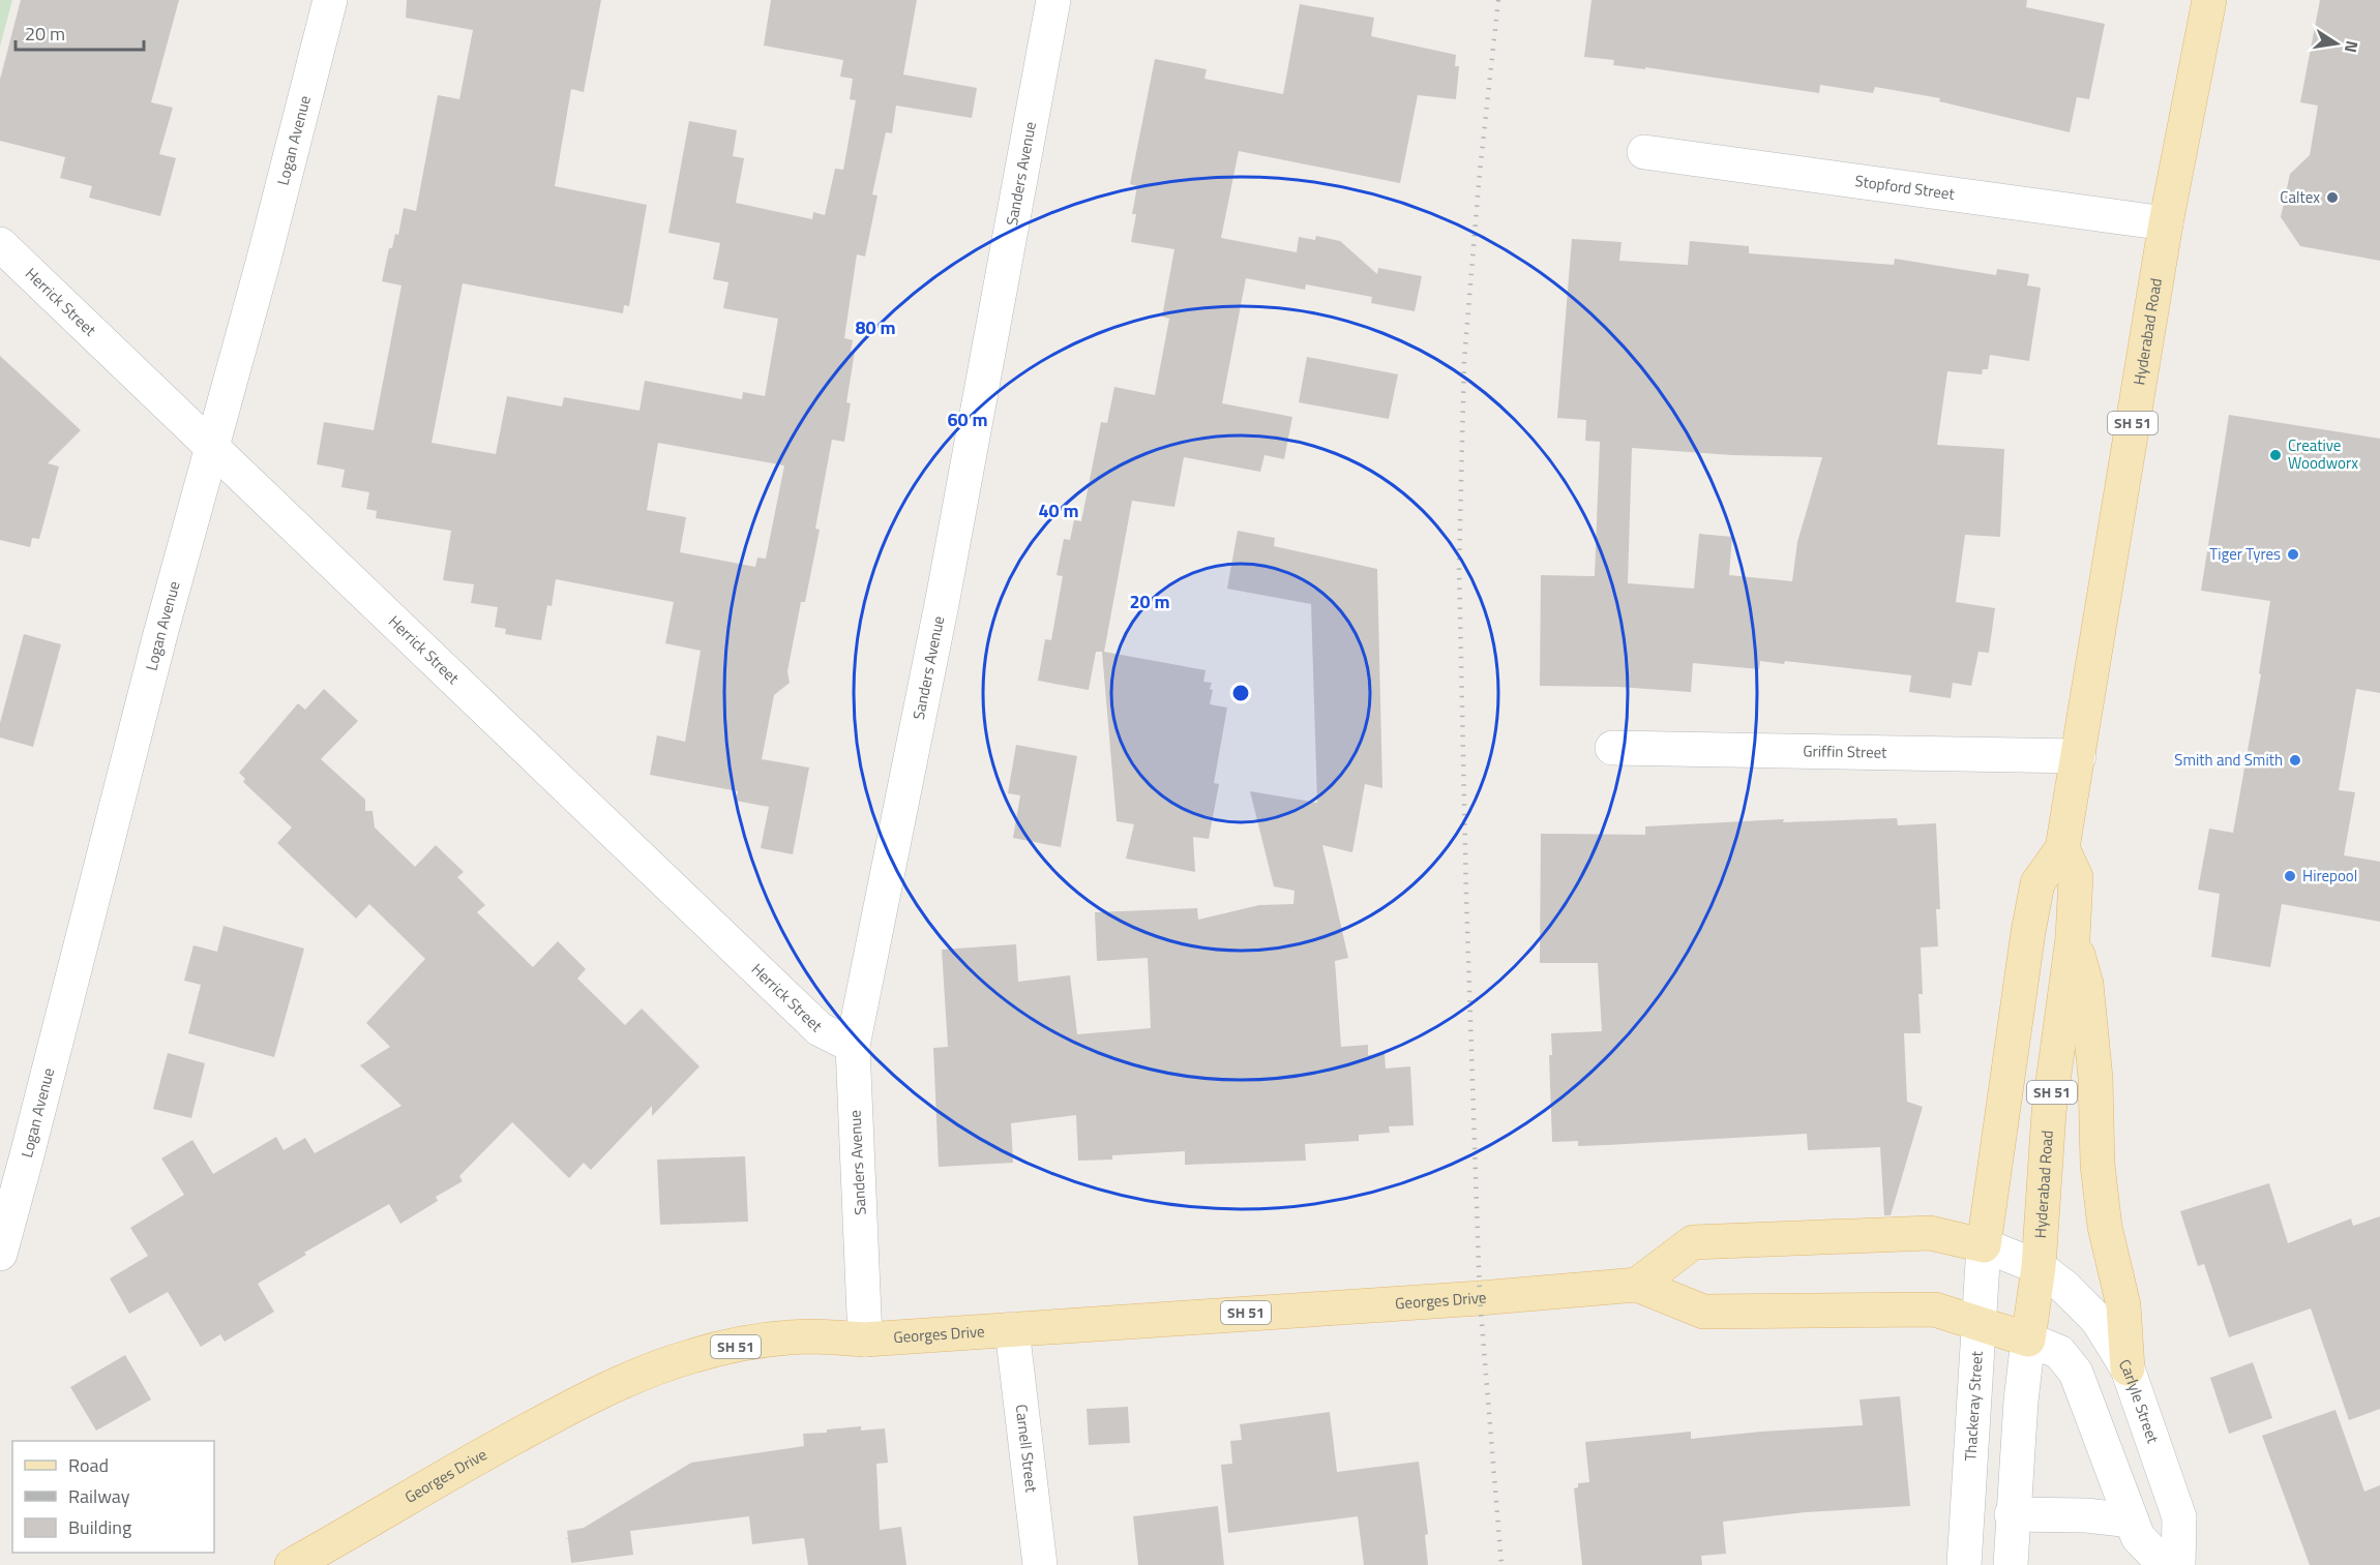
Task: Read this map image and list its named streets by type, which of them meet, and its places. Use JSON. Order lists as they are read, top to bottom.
{
  "streets": {
    "main road": ["Hyderabad Road", "SH 51", "Georges Drive"],
    "street": [
      "Logan Avenue",
      "Sanders Avenue",
      "Stopford Street",
      "Herrick Street",
      "Griffin Street",
      "Carlyle Street",
      "Thackeray Street",
      "Carnell Street"
    ]
  },
  "crossings": [
    ["Logan Avenue", "Herrick Street"],
    ["Sanders Avenue", "Herrick Street"],
    ["Sanders Avenue", "Georges Drive"],
    ["Stopford Street", "Hyderabad Road"],
    ["Hyderabad Road", "SH 51"],
    ["Hyderabad Road", "Griffin Street"],
    ["Hyderabad Road", "Carlyle Street"],
    ["Hyderabad Road", "Thackeray Street"],
    ["SH 51", "Georges Drive"],
    ["SH 51", "Thackeray Street"],
    ["Georges Drive", "Thackeray Street"],
    ["Georges Drive", "Carnell Street"]
  ],
  "places": [
    "Caltex",
    "Creative Woodworx",
    "Tiger Tyres",
    "Smith and Smith",
    "Hirepool"
  ],
  "legend": ["Road", "Railway", "Building"],
  "scale_bar": "20 m",
  "north": "right",
  "rings": [
    "80 m",
    "60 m",
    "40 m",
    "20 m"
  ]
}
